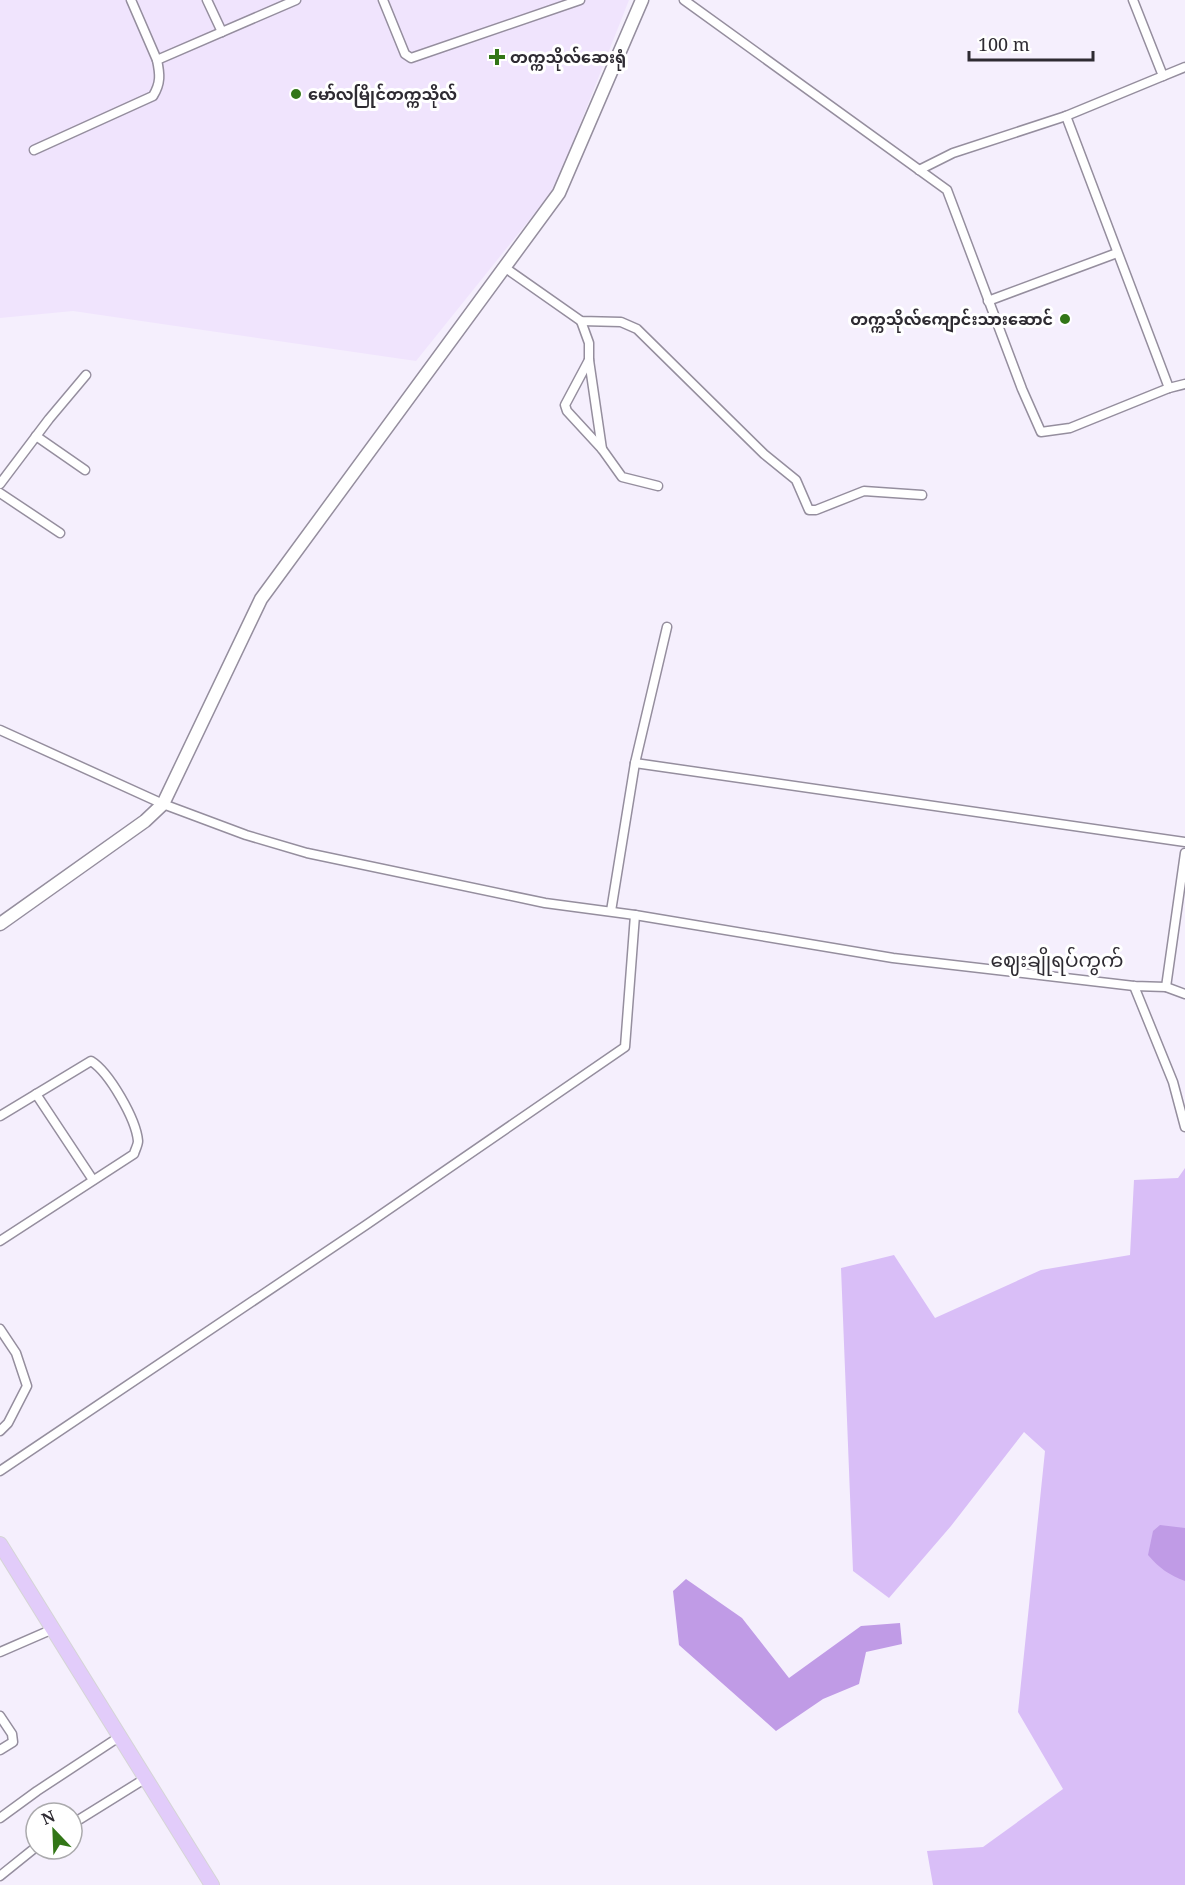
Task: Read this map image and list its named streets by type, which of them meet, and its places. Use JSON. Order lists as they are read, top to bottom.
{
  "districts": ["ဈေးချိုရပ်ကွက်"],
  "places": {
    "health": ["တက္ကသိုလ်ဆေးရုံ"],
    "other": ["မော်လမြိုင်တက္ကသိုလ်", "တက္ကသိုလ်ကျောင်းသားဆောင်"]
  },
  "scale_bar": "100 m",
  "north": "top left"
}
